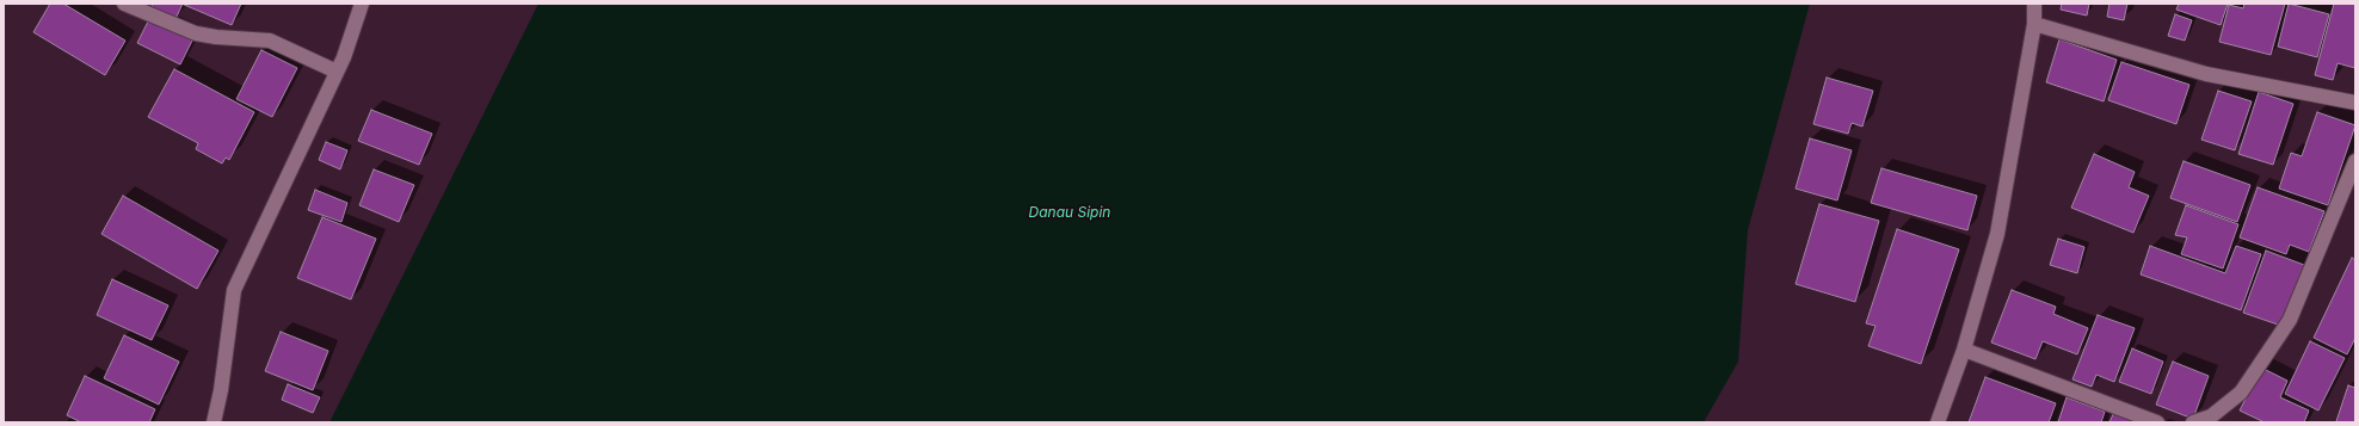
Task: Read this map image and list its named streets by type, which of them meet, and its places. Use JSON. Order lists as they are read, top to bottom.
{
  "water": ["Danau Sipin"]
}
